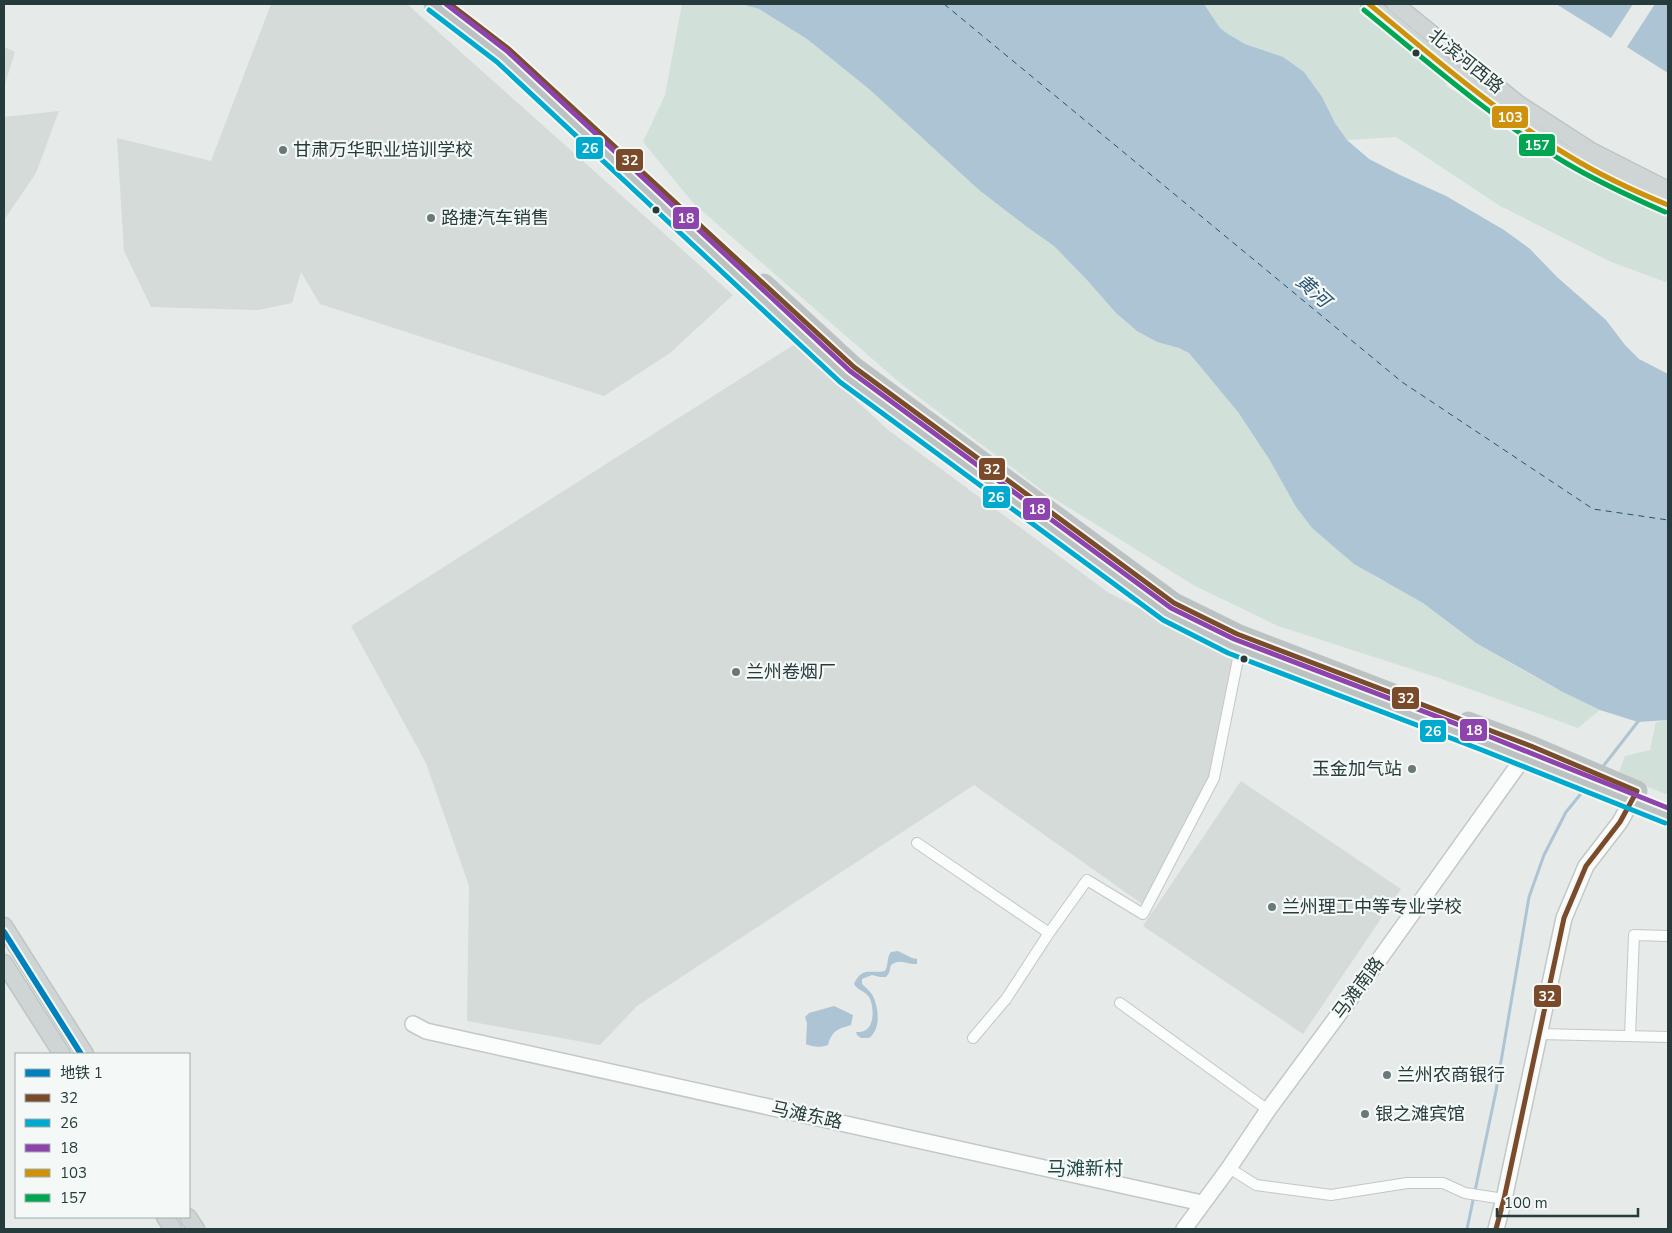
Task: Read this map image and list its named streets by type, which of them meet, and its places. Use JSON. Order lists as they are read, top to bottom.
{
  "streets": {
    "main road": ["北滨河西路", "马滩南路", "马滩东路"]
  },
  "crossings": [
    ["马滩南路", "马滩东路"]
  ],
  "districts": ["马滩新村"],
  "water": ["黄河"],
  "places": [
    "甘肃万华职业培训学校",
    "路捷汽车销售",
    "兰州卷烟厂",
    "玉金加气站",
    "兰州理工中等专业学校",
    "兰州农商银行",
    "银之滩宾馆"
  ],
  "lines": [
    "transit line 32",
    "transit line 18",
    "transit line 103",
    "transit line 26",
    "transit line 157",
    "metro line 1"
  ],
  "legend": [
    "地铁 1",
    "32",
    "26",
    "18",
    "103",
    "157"
  ],
  "scale_bar": "100 m"
}
